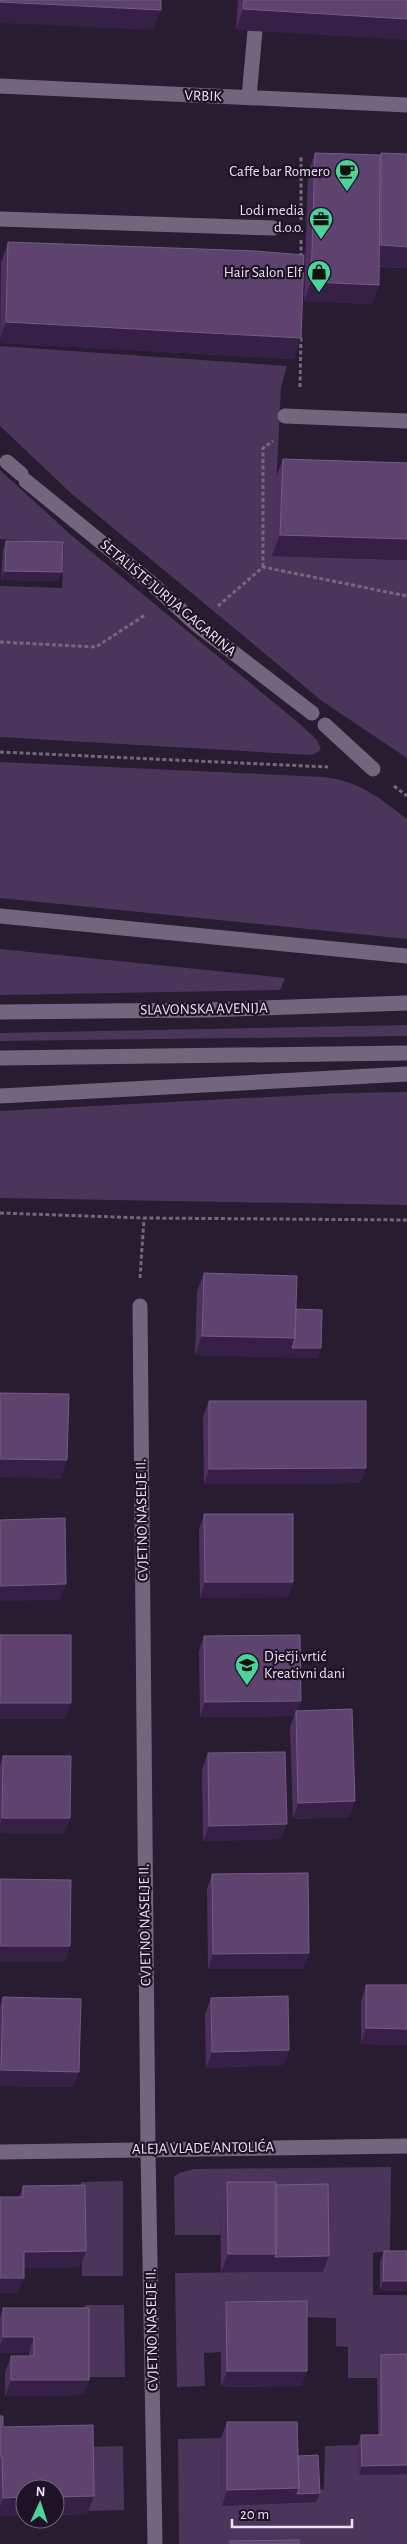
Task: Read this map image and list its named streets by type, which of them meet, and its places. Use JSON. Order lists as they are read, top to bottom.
{
  "streets": {
    "street": [
      "VRBIK",
      "ŠETALIŠTE JURIJA GAGARINA",
      "SLAVONSKA AVENIJA",
      "CVJETNO NASELJE II.",
      "ALEJA VLADE ANTOLIĆA"
    ]
  },
  "crossings": [
    ["CVJETNO NASELJE II.", "ALEJA VLADE ANTOLIĆA"]
  ],
  "places": {
    "cafe": ["Caffe bar Romero"],
    "office": ["Lodi media d.o.o."],
    "shop": ["Hair Salon Elf"],
    "school or university": ["Dječji vrtić Kreativni dani"]
  },
  "scale_bar": "20 m",
  "north": "top"
}
